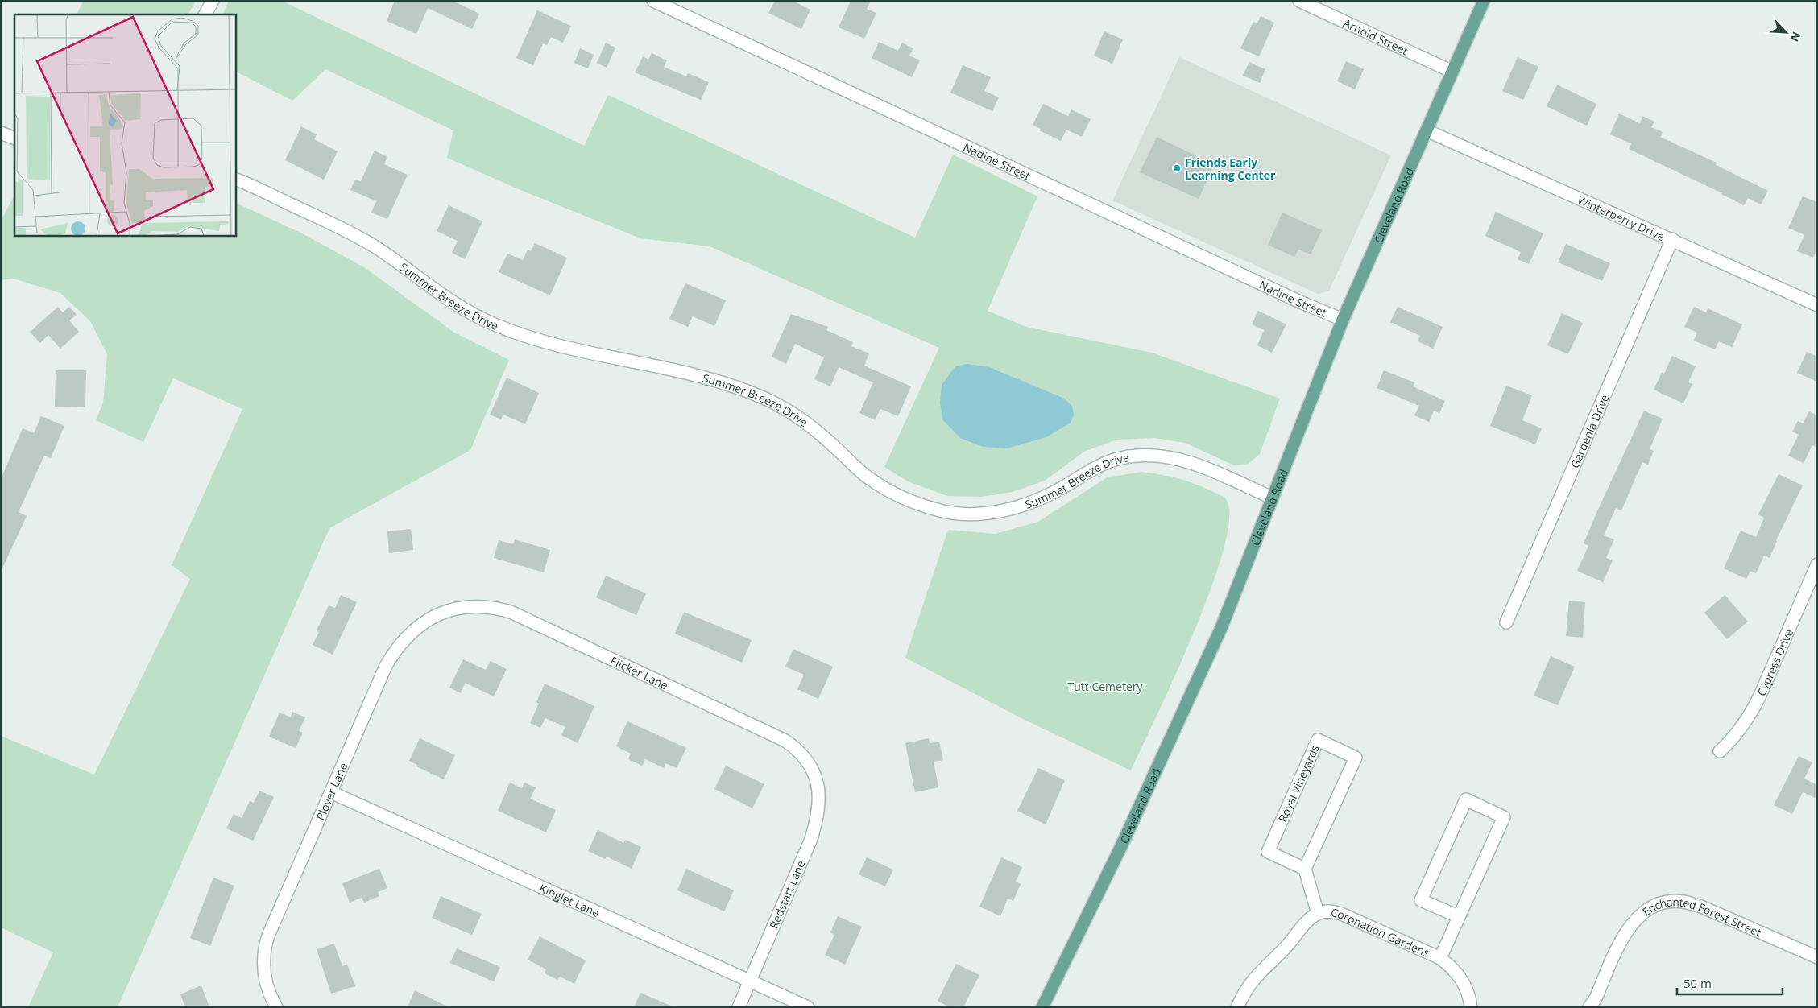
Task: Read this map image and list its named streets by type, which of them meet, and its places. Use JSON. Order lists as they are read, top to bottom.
{
  "streets": {
    "main road": ["Cleveland Road"],
    "street": [
      "Arnold Street",
      "Nadine Street",
      "Winterberry Drive",
      "Summer Breeze Drive",
      "Gardenia Drive",
      "Cypress Drive",
      "Flicker Lane",
      "Royal Vineyards",
      "Plover Lane",
      "Redstart Lane",
      "Kinglet Lane",
      "Enchanted Forest Street",
      "Coronation Gardens"
    ]
  },
  "crossings": [
    ["Arnold Street", "Cleveland Road"],
    ["Nadine Street", "Cleveland Road"],
    ["Cleveland Road", "Winterberry Drive"],
    ["Cleveland Road", "Summer Breeze Drive"],
    ["Winterberry Drive", "Gardenia Drive"],
    ["Flicker Lane", "Plover Lane"],
    ["Flicker Lane", "Redstart Lane"],
    ["Plover Lane", "Kinglet Lane"],
    ["Redstart Lane", "Kinglet Lane"]
  ],
  "parks": ["Tutt Cemetery"],
  "places": ["Friends Early Learning Center"],
  "scale_bar": "50 m",
  "north": "bottom right"
}
